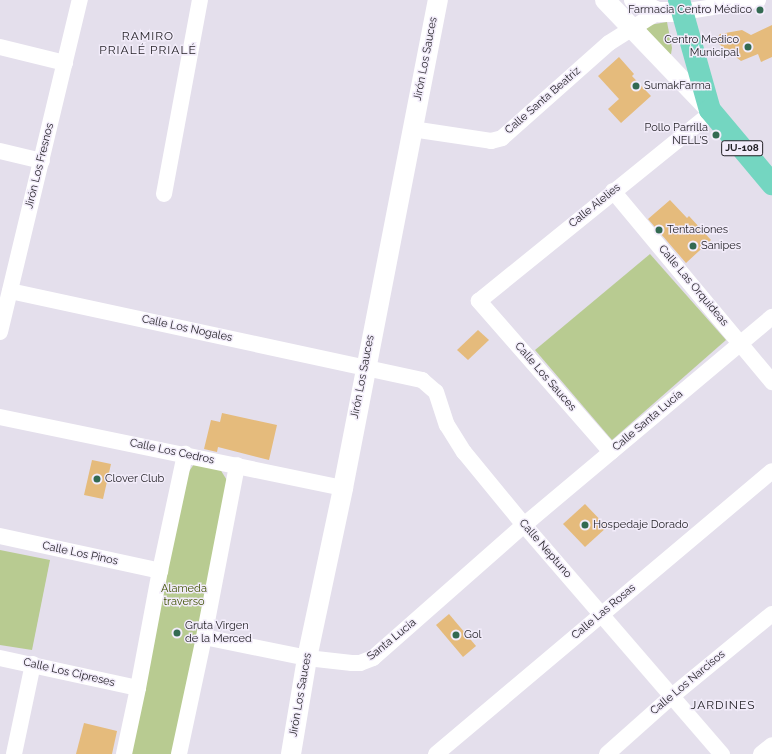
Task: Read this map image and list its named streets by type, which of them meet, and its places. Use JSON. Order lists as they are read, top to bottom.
{
  "streets": {
    "main road": ["JU-108"],
    "street": [
      "Jirón Los Sauces",
      "Calle Santa Beatriz",
      "Jirón Los Fresnos",
      "Calle Alelies",
      "Calle Las Orquideas",
      "Calle Los Nogales",
      "Calle Los Sauces",
      "Calle Santa Lucía",
      "Calle Los Cedros",
      "Calle Neptuno",
      "Calle Los Pinos",
      "Calle Las Rosas",
      "Santa Lucia",
      "Calle Los Cipreses",
      "Calle Los Narcisos"
    ]
  },
  "crossings": [
    ["Jirón Los Sauces", "Calle Santa Beatriz"],
    ["Jirón Los Sauces", "Calle Los Nogales"],
    ["Jirón Los Sauces", "Calle Los Cedros"],
    ["Jirón Los Sauces", "Calle Neptuno"],
    ["Jirón Los Sauces", "Santa Lucia"],
    ["JU-108", "Calle Alelies"],
    ["Jirón Los Fresnos", "Calle Los Nogales"],
    ["Calle Alelies", "Calle Las Orquideas"],
    ["Calle Alelies", "Calle Los Sauces"],
    ["Calle Las Orquideas", "Calle Santa Lucía"],
    ["Calle Los Nogales", "Calle Neptuno"],
    ["Calle Los Sauces", "Calle Santa Lucía"],
    ["Calle Santa Lucía", "Calle Neptuno"],
    ["Calle Santa Lucía", "Santa Lucia"],
    ["Calle Neptuno", "Calle Las Rosas"],
    ["Calle Neptuno", "Santa Lucia"],
    ["Calle Neptuno", "Calle Los Narcisos"]
  ],
  "districts": ["RAMIRO PRIALÉ PRIALÉ", "JARDINES"],
  "parks": ["Alameda traverso"],
  "places": [
    "Farmacia Centro Médico",
    "Centro Medico Municipal",
    "SumakFarma",
    "Pollo Parrilla NELL'S",
    "Tentaciones",
    "Sanipes",
    "Clover Club",
    "Hospedaje Dorado",
    "Gruta Virgen de la Merced",
    "Gol"
  ]
}
